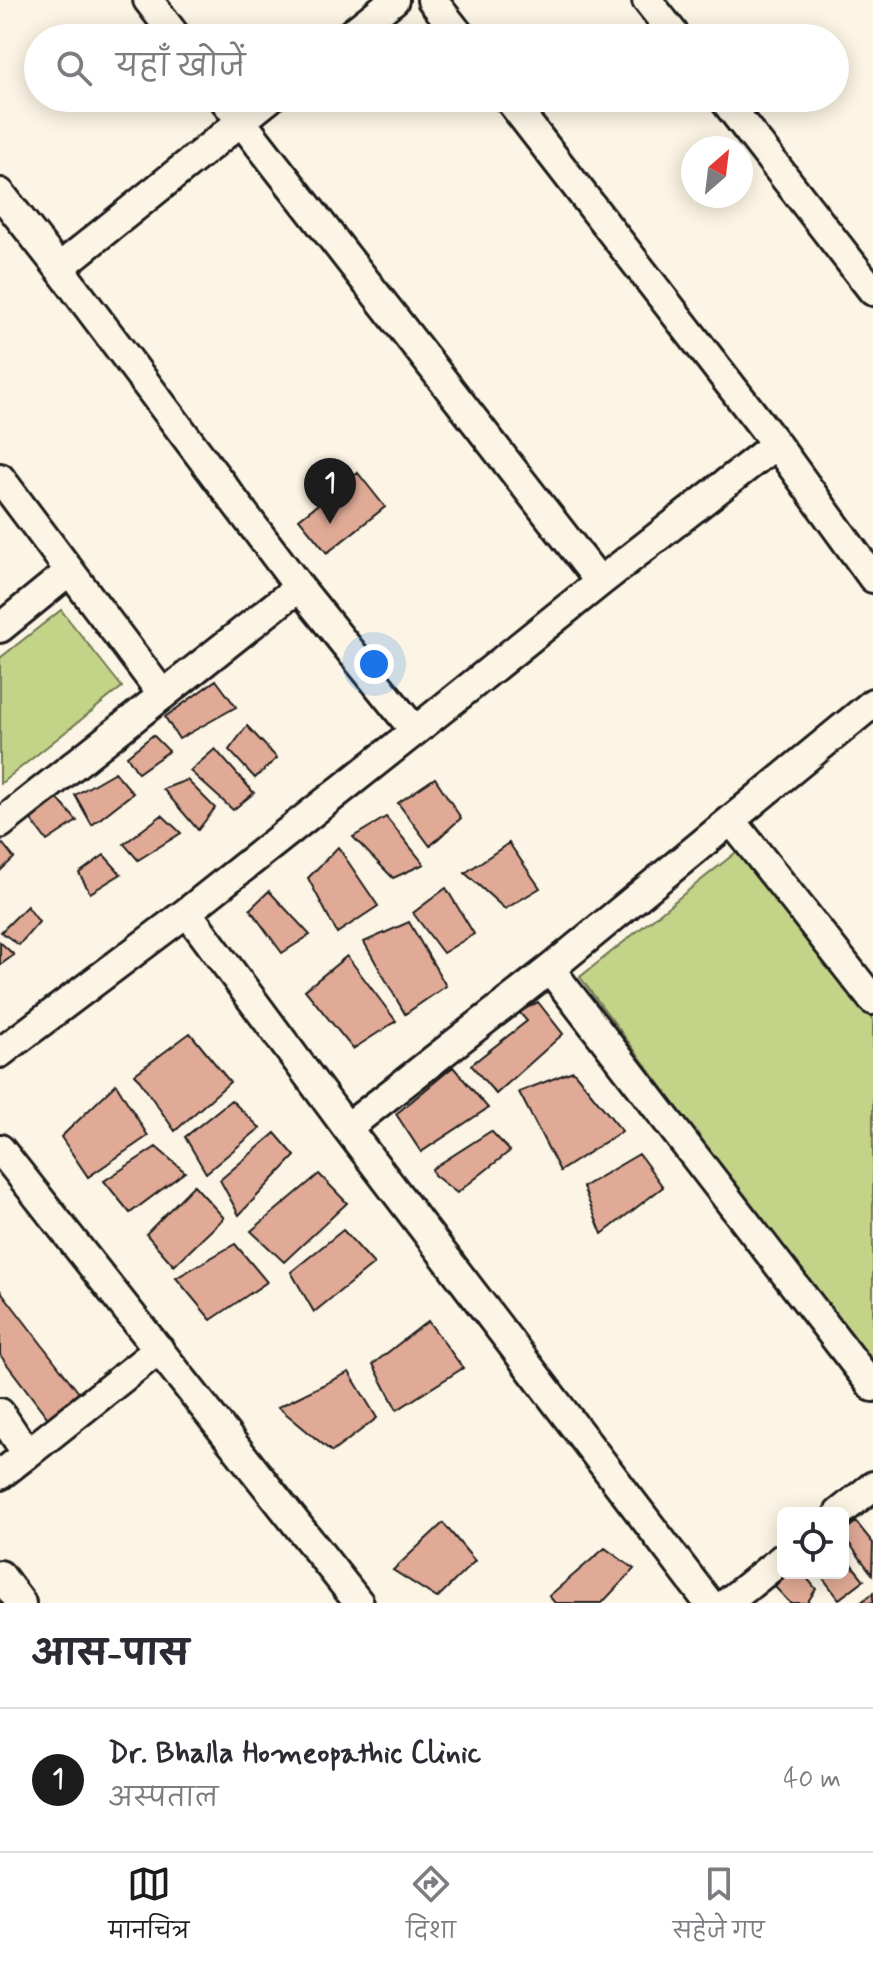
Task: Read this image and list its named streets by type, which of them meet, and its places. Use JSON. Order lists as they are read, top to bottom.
{
  "north": "top right",
  "page": {
    "search": "यहाँ खोजें",
    "pins": "1",
    "heading": "आस-पास",
    "list": [
      {
        "mark": "1",
        "name": "Dr. Bhalla Homeopathic Clinic",
        "note": "अस्पताल",
        "value": "40 m"
      }
    ],
    "nav": ["मानचित्र", "दिशा", "सहेजे गए"]
  }
}
